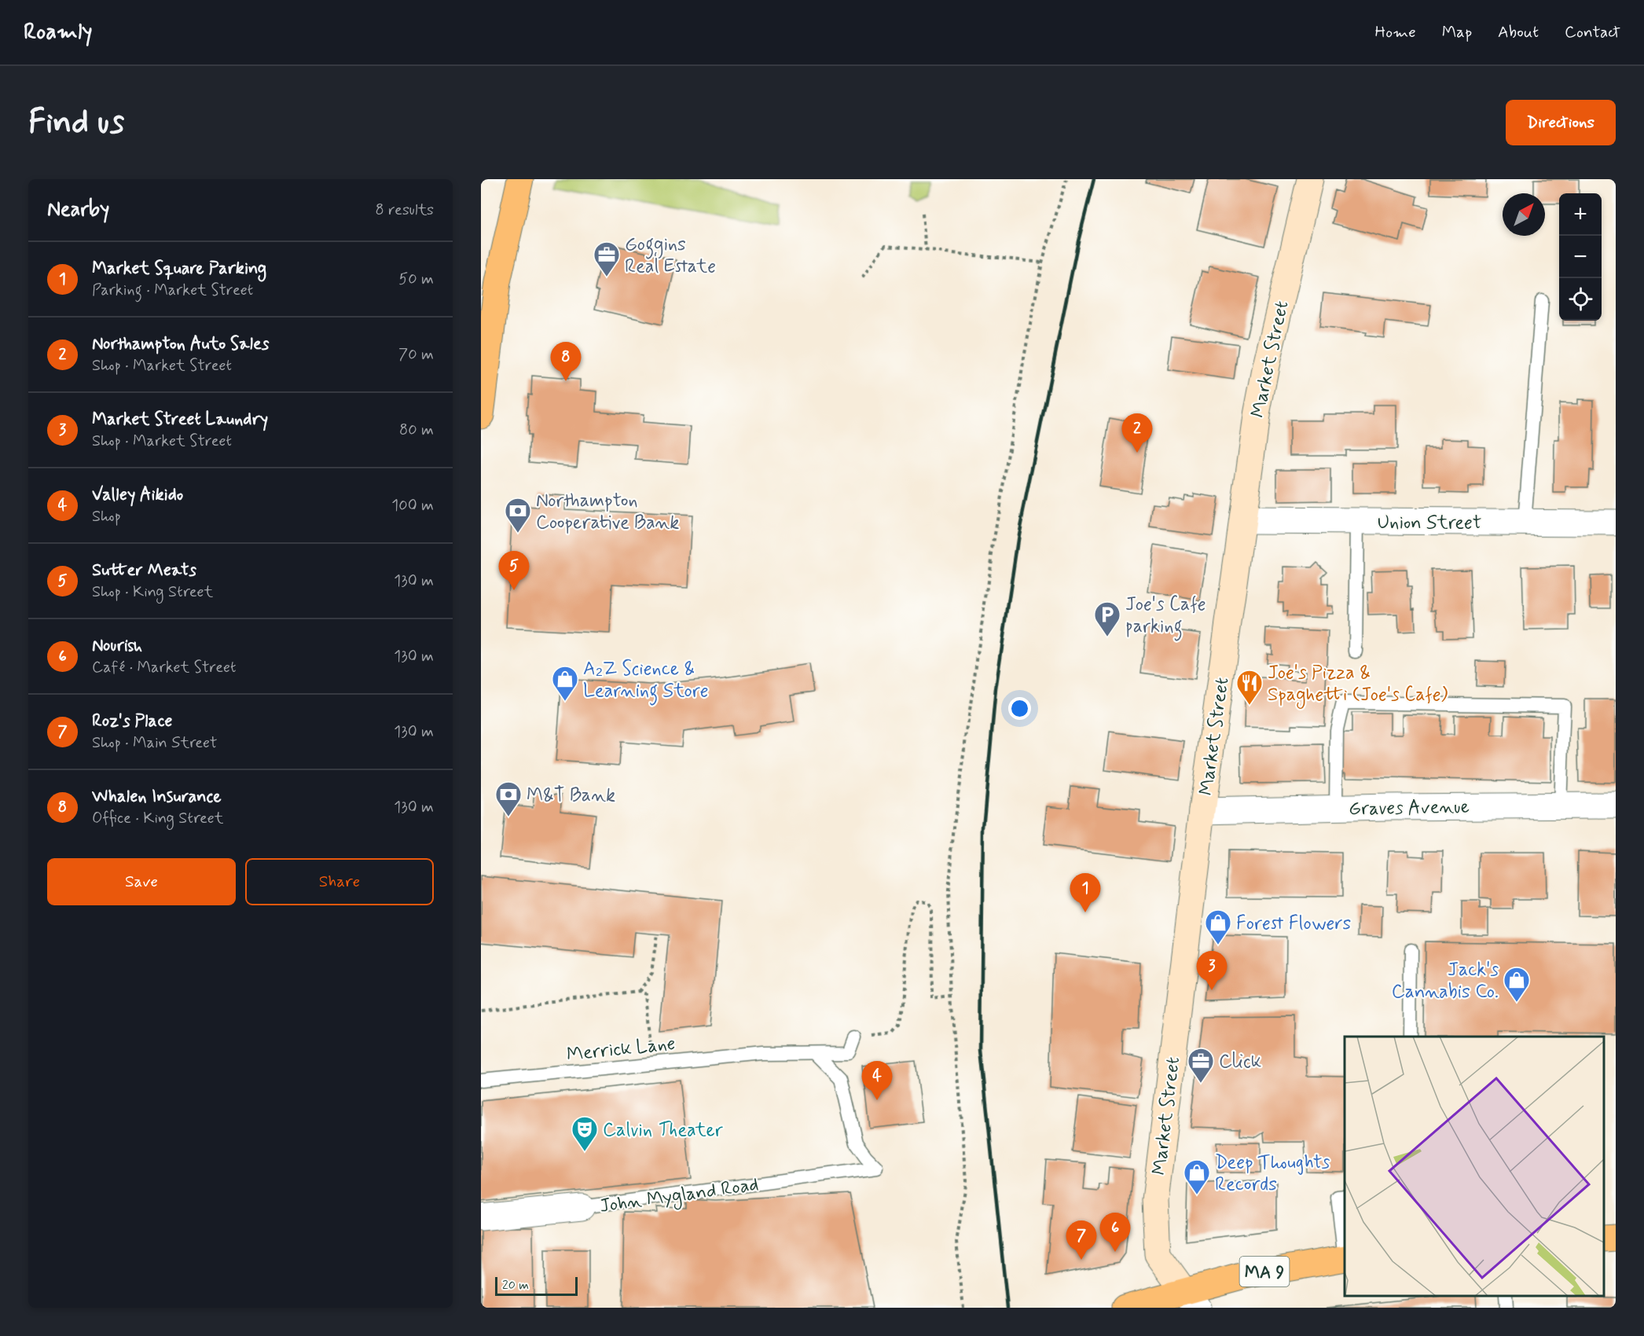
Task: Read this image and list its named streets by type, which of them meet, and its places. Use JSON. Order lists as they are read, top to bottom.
{
  "streets": {
    "main road": ["MA 9"],
    "street": [
      "Market Street",
      "Union Street",
      "Graves Avenue",
      "John Mygland Road"
    ],
    "lane": ["Merrick Lane"]
  },
  "crossings": [
    ["Market Street", "Union Street"],
    ["Market Street", "Graves Avenue"],
    ["Market Street", "MA 9"],
    ["Merrick Lane", "John Mygland Road"]
  ],
  "places": {
    "office": ["Goggins Real Estate", "Click"],
    "bank": ["Northampton Cooperative Bank", "M&T Bank"],
    "parking": ["Joe's Cafe parking"],
    "shop": [
      "A₂Z Science & Learning Store",
      "Forest Flowers",
      "Jack's Cannabis Co.",
      "Deep Thoughts Records"
    ],
    "restaurant": ["Joe's Pizza & Spaghetti (Joe's Cafe)"],
    "theatre": ["Calvin Theater"]
  },
  "scale_bar": "20 m",
  "north": "top right",
  "page": {
    "header": "Roamly",
    "nav": [
      "Home",
      "Map",
      "About",
      "Contact"
    ],
    "buttons": [
      "Directions",
      ["Save", "Share"]
    ],
    "title": "Find us",
    "heading": ["Nearby", "8 results"],
    "map_buttons": ["+", "−"],
    "list": [
      {
        "mark": "1",
        "name": "Market Square Parking",
        "note": "Parking · Market Street",
        "value": "50 m"
      },
      {
        "mark": "2",
        "name": "Northampton Auto Sales",
        "note": "Shop · Market Street",
        "value": "70 m"
      },
      {
        "mark": "3",
        "name": "Market Street Laundry",
        "note": "Shop · Market Street",
        "value": "80 m"
      },
      {
        "mark": "4",
        "name": "Valley Aikido",
        "note": "Shop",
        "value": "100 m"
      },
      {
        "mark": "5",
        "name": "Sutter Meats",
        "note": "Shop · King Street",
        "value": "130 m"
      },
      {
        "mark": "6",
        "name": "Nourish",
        "note": "Café · Market Street",
        "value": "130 m"
      },
      {
        "mark": "7",
        "name": "Roz's Place",
        "note": "Shop · Main Street",
        "value": "130 m"
      },
      {
        "mark": "8",
        "name": "Whalen Insurance",
        "note": "Office · King Street",
        "value": "130 m"
      }
    ],
    "pins": [
      "8",
      "2",
      "5",
      "1",
      "3",
      "4",
      "6",
      "7"
    ],
    "scale": "20 m"
  }
}
